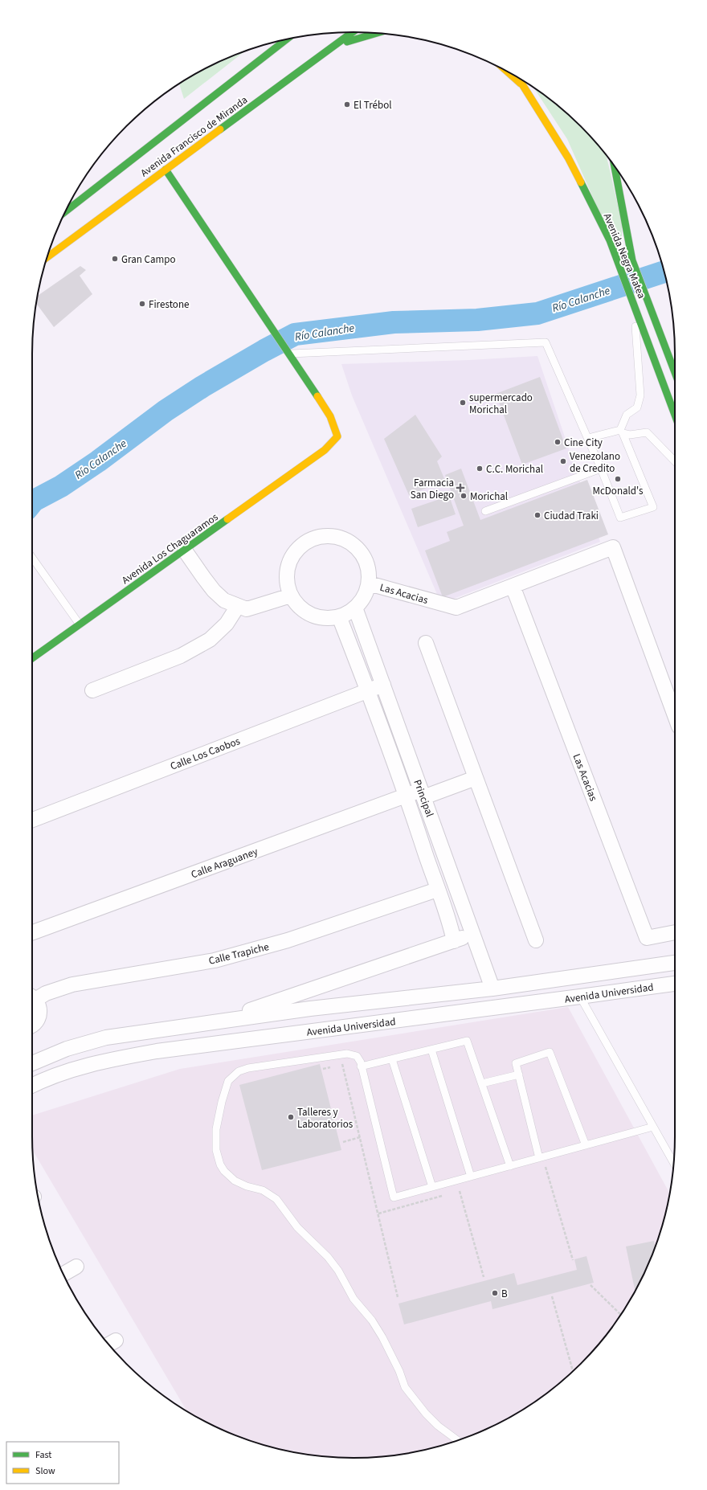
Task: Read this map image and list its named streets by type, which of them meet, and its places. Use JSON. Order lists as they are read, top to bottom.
{
  "streets": {
    "main road": ["Avenida Francisco de Miranda", "Avenida Negra Matea", "Avenida Los Chaguaramos"],
    "street": [
      "Las Acacias",
      "Calle Los Caobos",
      "Principal",
      "Calle Araguaney",
      "Calle Trapiche",
      "Avenida Universidad"
    ]
  },
  "crossings": [
    ["Las Acacias", "Principal"],
    ["Calle Los Caobos", "Principal"],
    ["Principal", "Calle Araguaney"],
    ["Principal", "Calle Trapiche"],
    ["Principal", "Avenida Universidad"]
  ],
  "water": ["Río Calanche"],
  "places": {
    "other": [
      "El Trébol",
      "Gran Campo",
      "Firestone",
      "supermercado Morichal",
      "Cine City",
      "Venezolano de Credito",
      "C.C. Morichal",
      "McDonald's",
      "Morichal",
      "Ciudad Traki",
      "Talleres y Laboratorios",
      "B"
    ],
    "health": ["Farmacia San Diego"]
  },
  "legend": ["Fast", "Slow"]
}
